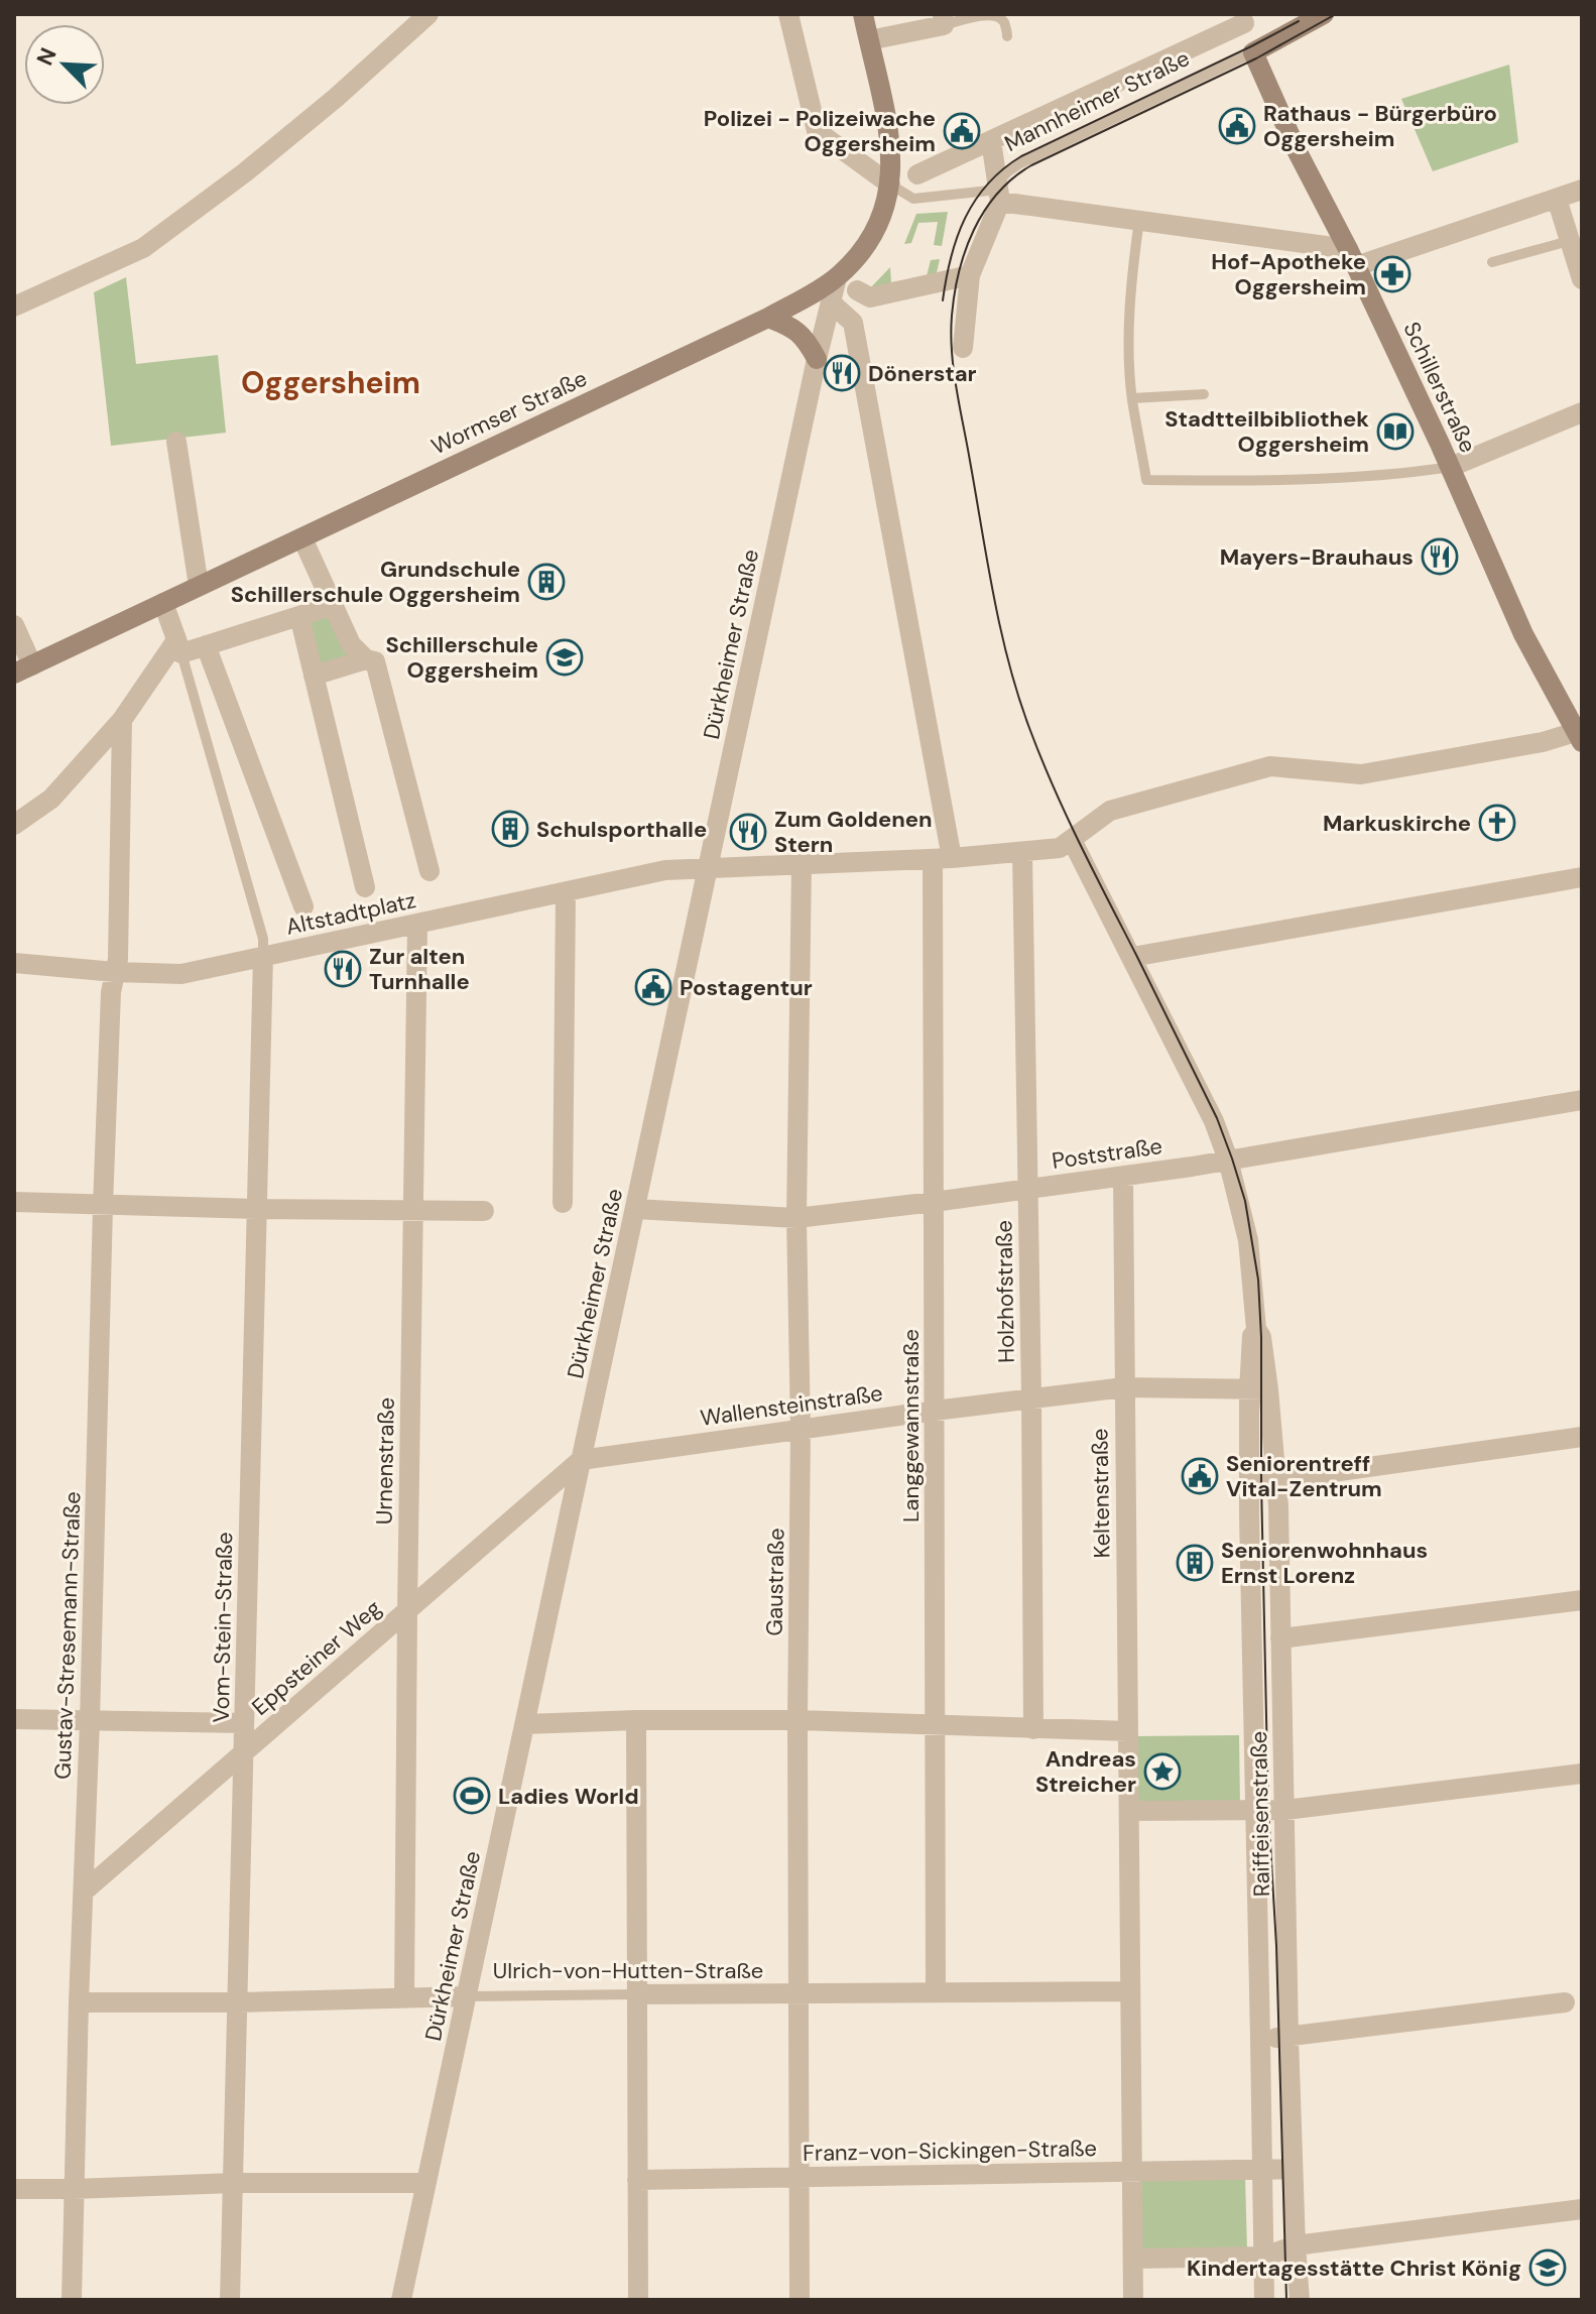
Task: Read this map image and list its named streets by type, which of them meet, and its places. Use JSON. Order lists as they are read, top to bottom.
{
  "streets": {
    "street": [
      "Mannheimer Straße",
      "Schillerstraße",
      "Wormser Straße",
      "Dürkheimer Straße",
      "Altstadtplatz",
      "Poststraße",
      "Holzhofstraße",
      "Wallensteinstraße",
      "Langgewannstraße",
      "Urnenstraße",
      "Keltenstraße",
      "Gaustraße",
      "Vom-Stein-Straße",
      "Gustav-Stresemann-Straße",
      "Eppsteiner Weg",
      "Raiffeisenstraße",
      "Ulrich-von-Hutten-Straße",
      "Franz-von-Sickingen-Straße"
    ]
  },
  "crossings": [
    ["Mannheimer Straße", "Schillerstraße"],
    ["Mannheimer Straße", "Wormser Straße"],
    ["Wormser Straße", "Dürkheimer Straße"],
    ["Dürkheimer Straße", "Altstadtplatz"],
    ["Dürkheimer Straße", "Poststraße"],
    ["Dürkheimer Straße", "Wallensteinstraße"],
    ["Dürkheimer Straße", "Langgewannstraße"],
    ["Dürkheimer Straße", "Eppsteiner Weg"],
    ["Dürkheimer Straße", "Ulrich-von-Hutten-Straße"],
    ["Altstadtplatz", "Holzhofstraße"],
    ["Altstadtplatz", "Langgewannstraße"],
    ["Altstadtplatz", "Urnenstraße"],
    ["Altstadtplatz", "Gaustraße"],
    ["Altstadtplatz", "Vom-Stein-Straße"],
    ["Altstadtplatz", "Raiffeisenstraße"],
    ["Poststraße", "Holzhofstraße"],
    ["Poststraße", "Langgewannstraße"],
    ["Poststraße", "Keltenstraße"],
    ["Poststraße", "Gaustraße"],
    ["Poststraße", "Raiffeisenstraße"],
    ["Holzhofstraße", "Wallensteinstraße"],
    ["Wallensteinstraße", "Langgewannstraße"],
    ["Wallensteinstraße", "Keltenstraße"],
    ["Wallensteinstraße", "Gaustraße"],
    ["Wallensteinstraße", "Eppsteiner Weg"],
    ["Wallensteinstraße", "Raiffeisenstraße"],
    ["Langgewannstraße", "Ulrich-von-Hutten-Straße"],
    ["Urnenstraße", "Eppsteiner Weg"],
    ["Urnenstraße", "Ulrich-von-Hutten-Straße"],
    ["Keltenstraße", "Ulrich-von-Hutten-Straße"],
    ["Keltenstraße", "Franz-von-Sickingen-Straße"],
    ["Gaustraße", "Ulrich-von-Hutten-Straße"],
    ["Gaustraße", "Franz-von-Sickingen-Straße"],
    ["Vom-Stein-Straße", "Eppsteiner Weg"],
    ["Vom-Stein-Straße", "Ulrich-von-Hutten-Straße"],
    ["Gustav-Stresemann-Straße", "Eppsteiner Weg"],
    ["Gustav-Stresemann-Straße", "Ulrich-von-Hutten-Straße"],
    ["Raiffeisenstraße", "Franz-von-Sickingen-Straße"]
  ],
  "districts": ["Oggersheim"],
  "places": {
    "public building": [
      "Rathaus - Bürgerbüro Oggersheim",
      "Polizei - Polizeiwache Oggersheim",
      "Postagentur",
      "Seniorentreff Vital-Zentrum"
    ],
    "pharmacy": ["Hof-Apotheke Oggersheim"],
    "restaurant": [
      "Dönerstar",
      "Mayers-Brauhaus",
      "Zum Goldenen Stern",
      "Zur alten Turnhalle"
    ],
    "library": ["Stadtteilbibliothek Oggersheim"],
    "building": ["Grundschule Schillerschule Oggersheim", "Schulsporthalle", "Seniorenwohnhaus Ernst Lorenz"],
    "school or university": ["Schillerschule Oggersheim", "Kindertagesstätte Christ König"],
    "church": ["Markuskirche"],
    "place": ["Andreas Streicher"],
    "sports": ["Ladies World"]
  },
  "north": "top left"
}
